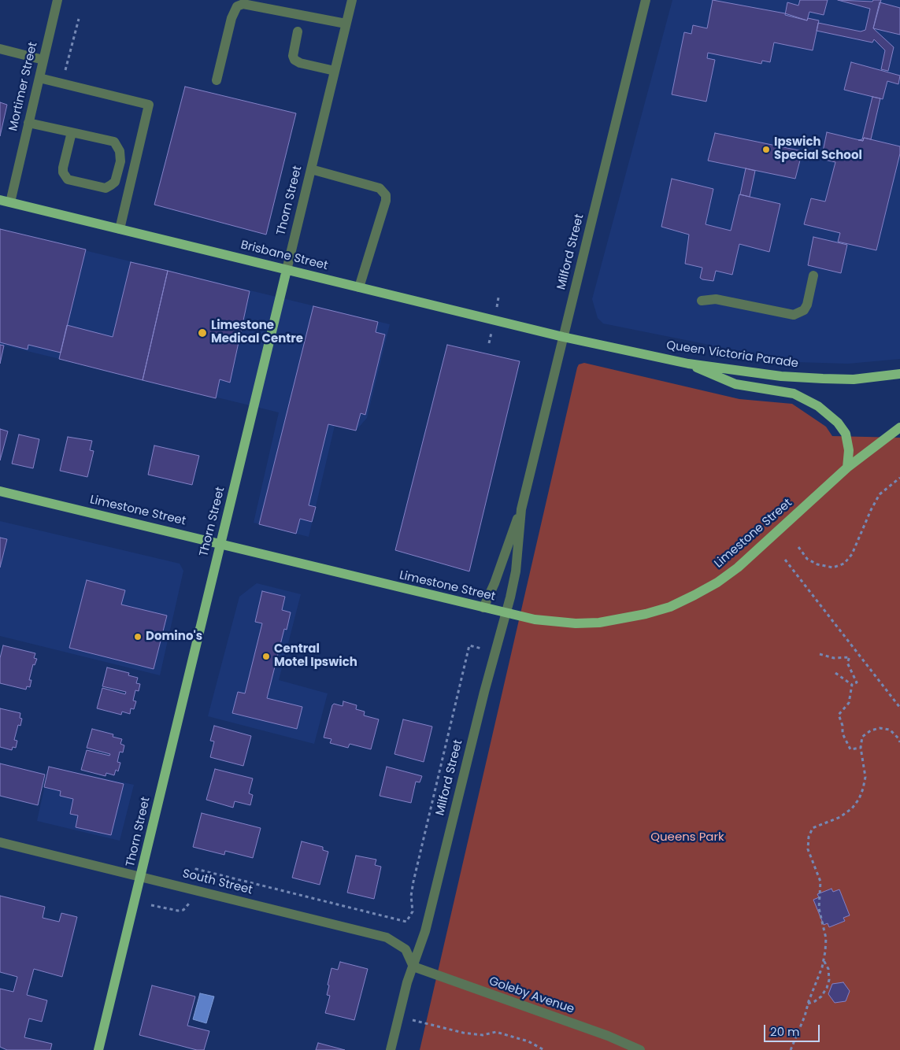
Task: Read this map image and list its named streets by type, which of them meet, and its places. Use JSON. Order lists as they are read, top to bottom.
{
  "streets": {
    "main road": [
      "Thorn Street",
      "Brisbane Street",
      "Queen Victoria Parade",
      "Limestone Street"
    ],
    "street": [
      "Mortimer Street",
      "Milford Street",
      "South Street",
      "Goleby Avenue"
    ]
  },
  "crossings": [
    ["Mortimer Street", "Brisbane Street"],
    ["Thorn Street", "Brisbane Street"],
    ["Thorn Street", "Limestone Street"],
    ["Thorn Street", "South Street"],
    ["Milford Street", "Brisbane Street"],
    ["Milford Street", "Queen Victoria Parade"],
    ["Milford Street", "Limestone Street"],
    ["Milford Street", "South Street"],
    ["Milford Street", "Goleby Avenue"],
    ["Brisbane Street", "Queen Victoria Parade"],
    ["South Street", "Goleby Avenue"]
  ],
  "parks": ["Queens Park"],
  "places": [
    "Ipswich Special School",
    "Limestone Medical Centre",
    "Domino's",
    "Central Motel Ipswich"
  ],
  "scale_bar": "20 m"
}
